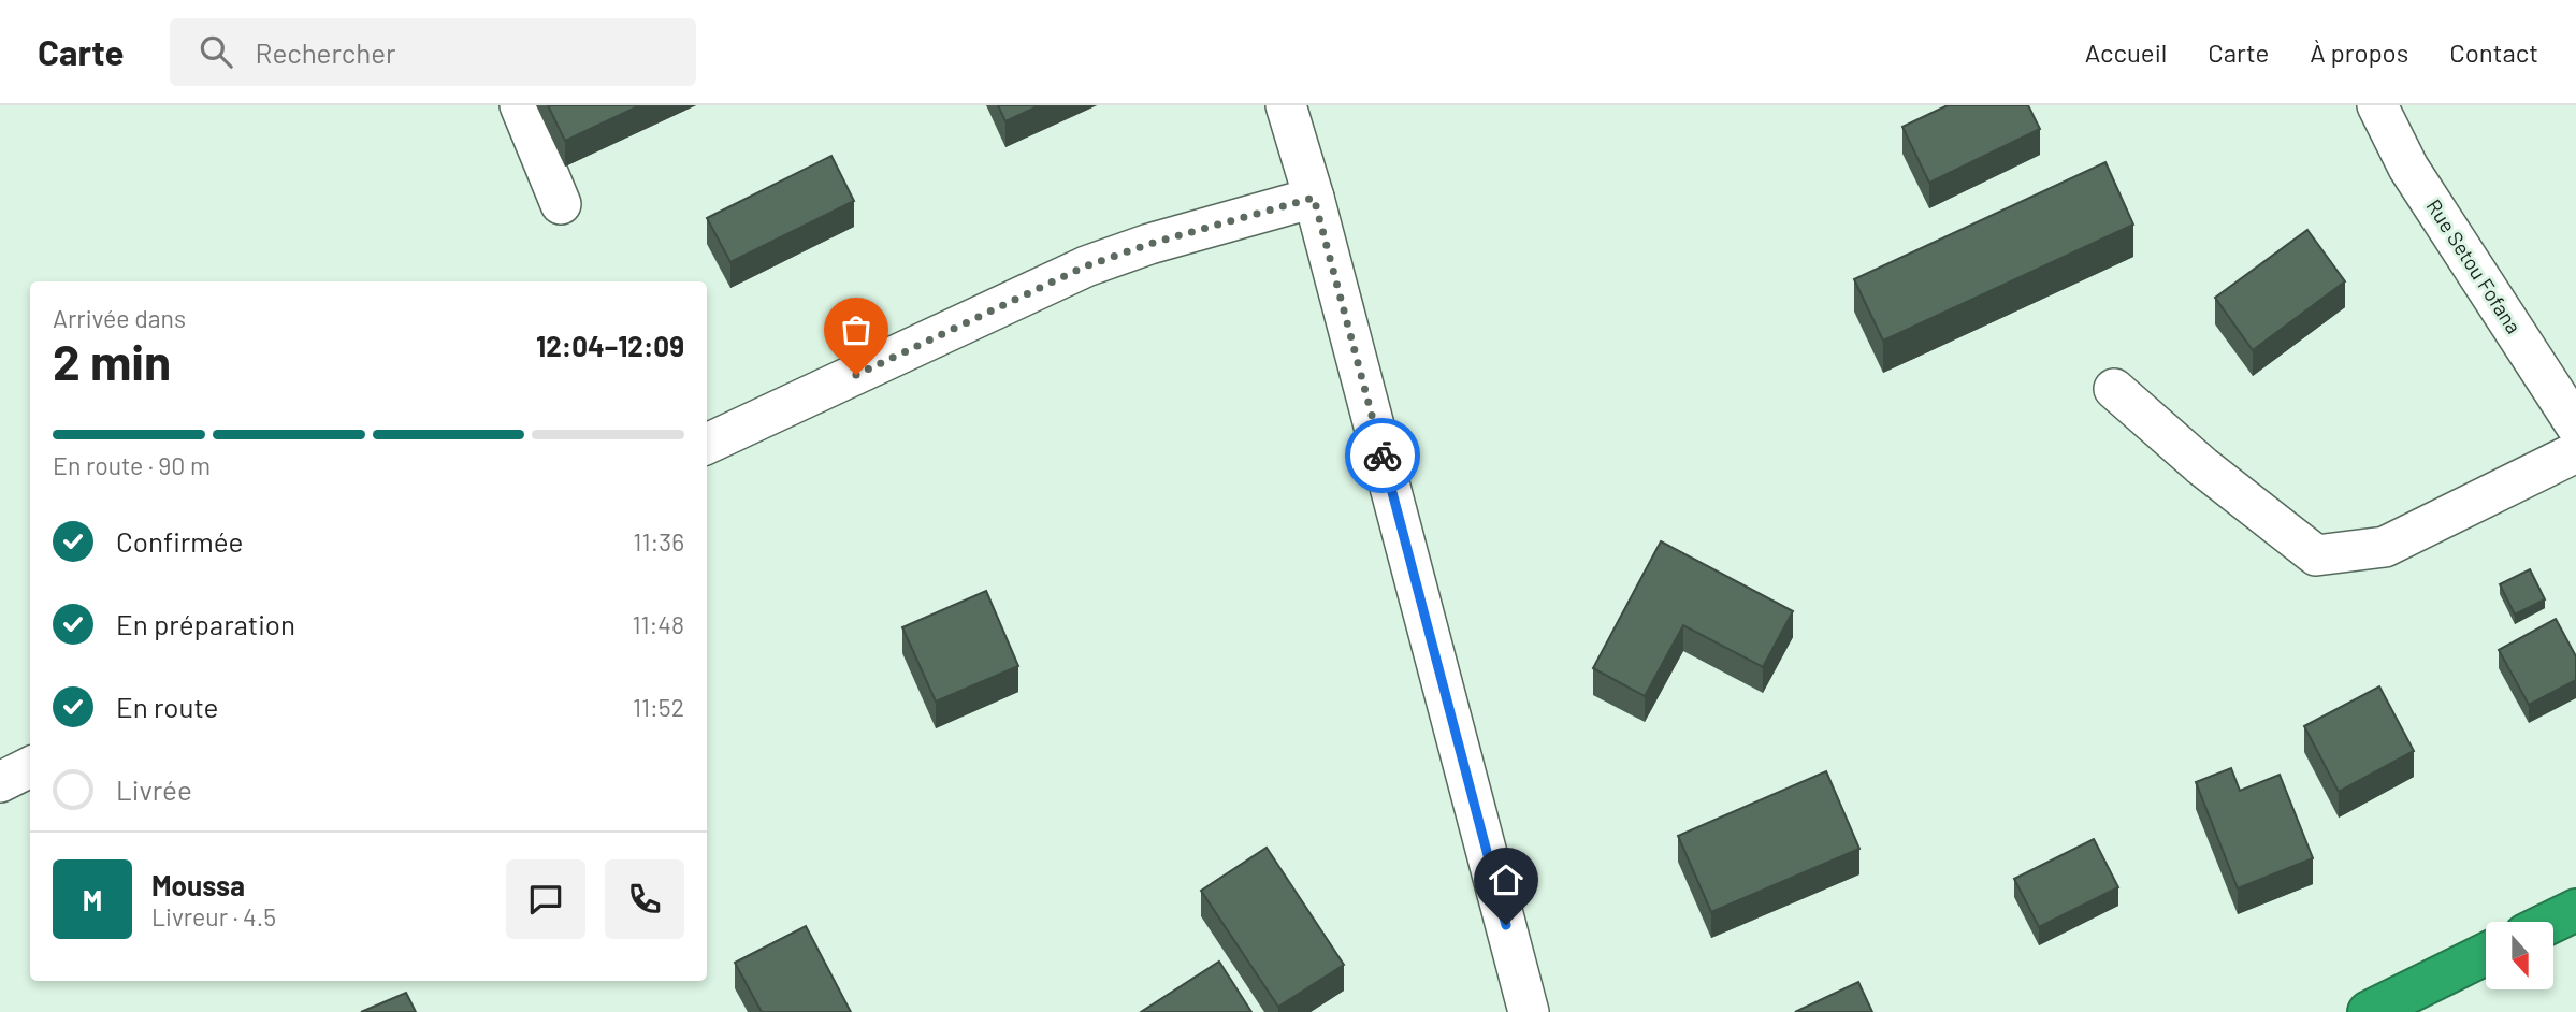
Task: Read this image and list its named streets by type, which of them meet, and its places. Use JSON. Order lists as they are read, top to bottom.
{
  "streets": {
    "street": ["Rue Setou Fofana"]
  },
  "north": "bottom",
  "page": {
    "header": "Carte",
    "search": "Rechercher",
    "nav": [
      "Accueil",
      "Carte",
      "À propos",
      "Contact"
    ],
    "heading": ["2 min", "Arrivée dans", "12:04–12:09"],
    "panel": ["Moussa", "Livreur · 4.5"],
    "bar": "En route · 90 m",
    "list": [
      ["Confirmée", "11:36"],
      ["En préparation", "11:48"],
      ["En route", "11:52"],
      "Livrée"
    ],
    "round": "M"
  }
}
